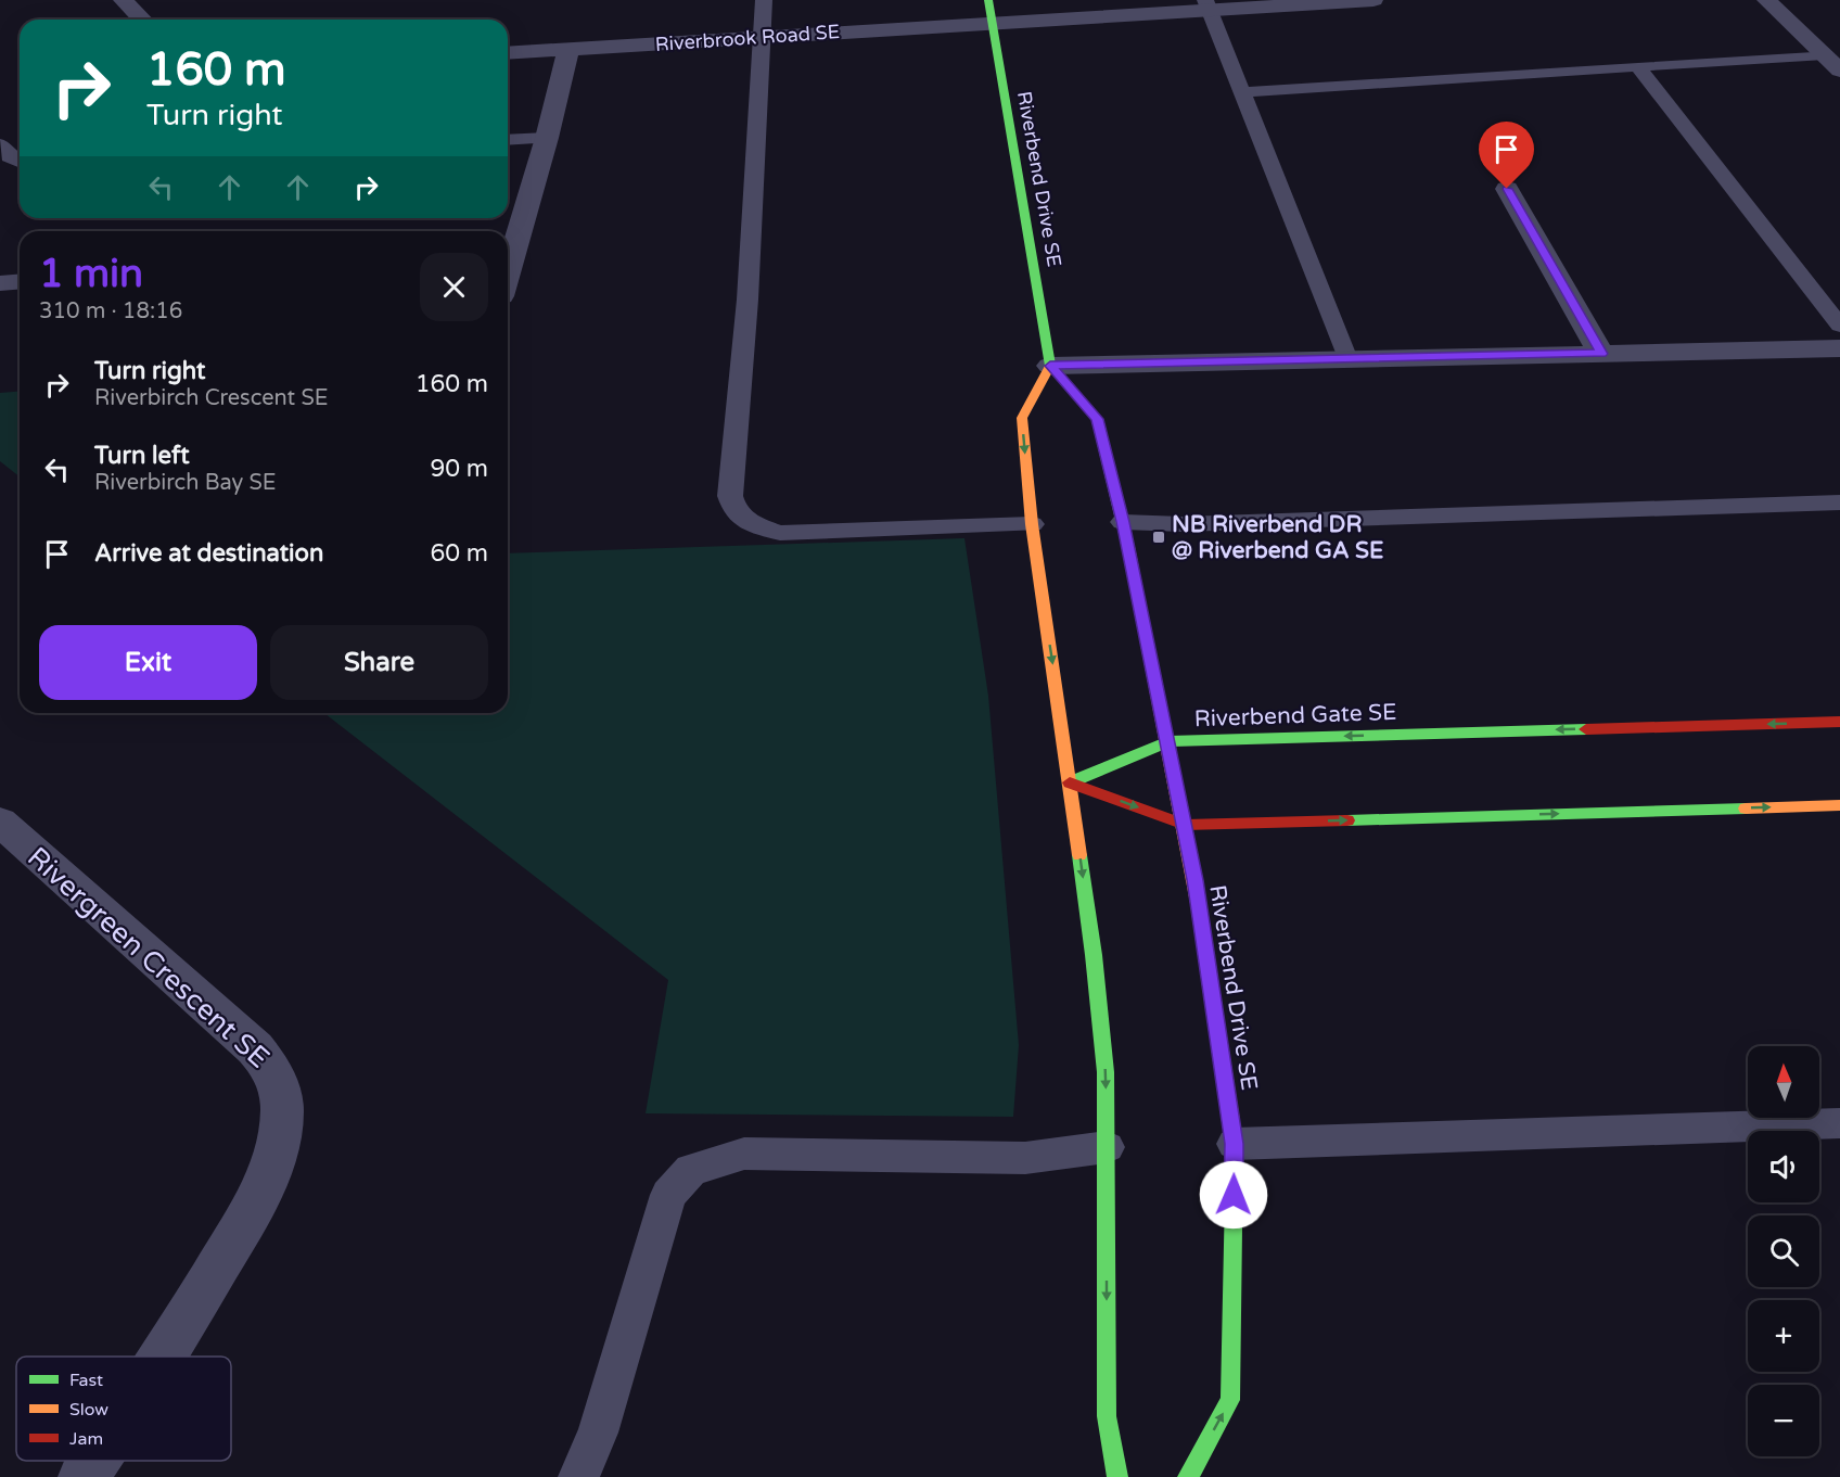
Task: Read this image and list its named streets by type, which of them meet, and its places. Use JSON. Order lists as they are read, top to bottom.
{
  "streets": {
    "street": [
      "Riverbrook Road SE",
      "Riverbend Drive SE",
      "Riverbend Gate SE",
      "Rivergreen Crescent SE"
    ]
  },
  "crossings": [
    ["Riverbrook Road SE", "Riverbend Drive SE"],
    ["Riverbend Drive SE", "Riverbend Gate SE"]
  ],
  "places": {
    "transit": ["NB Riverbend DR @ Riverbend GA SE"]
  },
  "legend": ["Fast", "Slow", "Jam"],
  "north": "top",
  "page": {
    "turn": ["160 m", "Turn right"],
    "heading": ["1 min", "310 m · 18:16"],
    "list": [
      {
        "name": "Turn right",
        "note": "Riverbirch Crescent SE",
        "value": "160 m"
      },
      {
        "name": "Turn left",
        "note": "Riverbirch Bay SE",
        "value": "90 m"
      },
      {
        "name": "Arrive at destination",
        "value": "60 m"
      }
    ],
    "buttons": ["Exit", "Share"],
    "map_buttons": ["+", "−"]
  }
}
